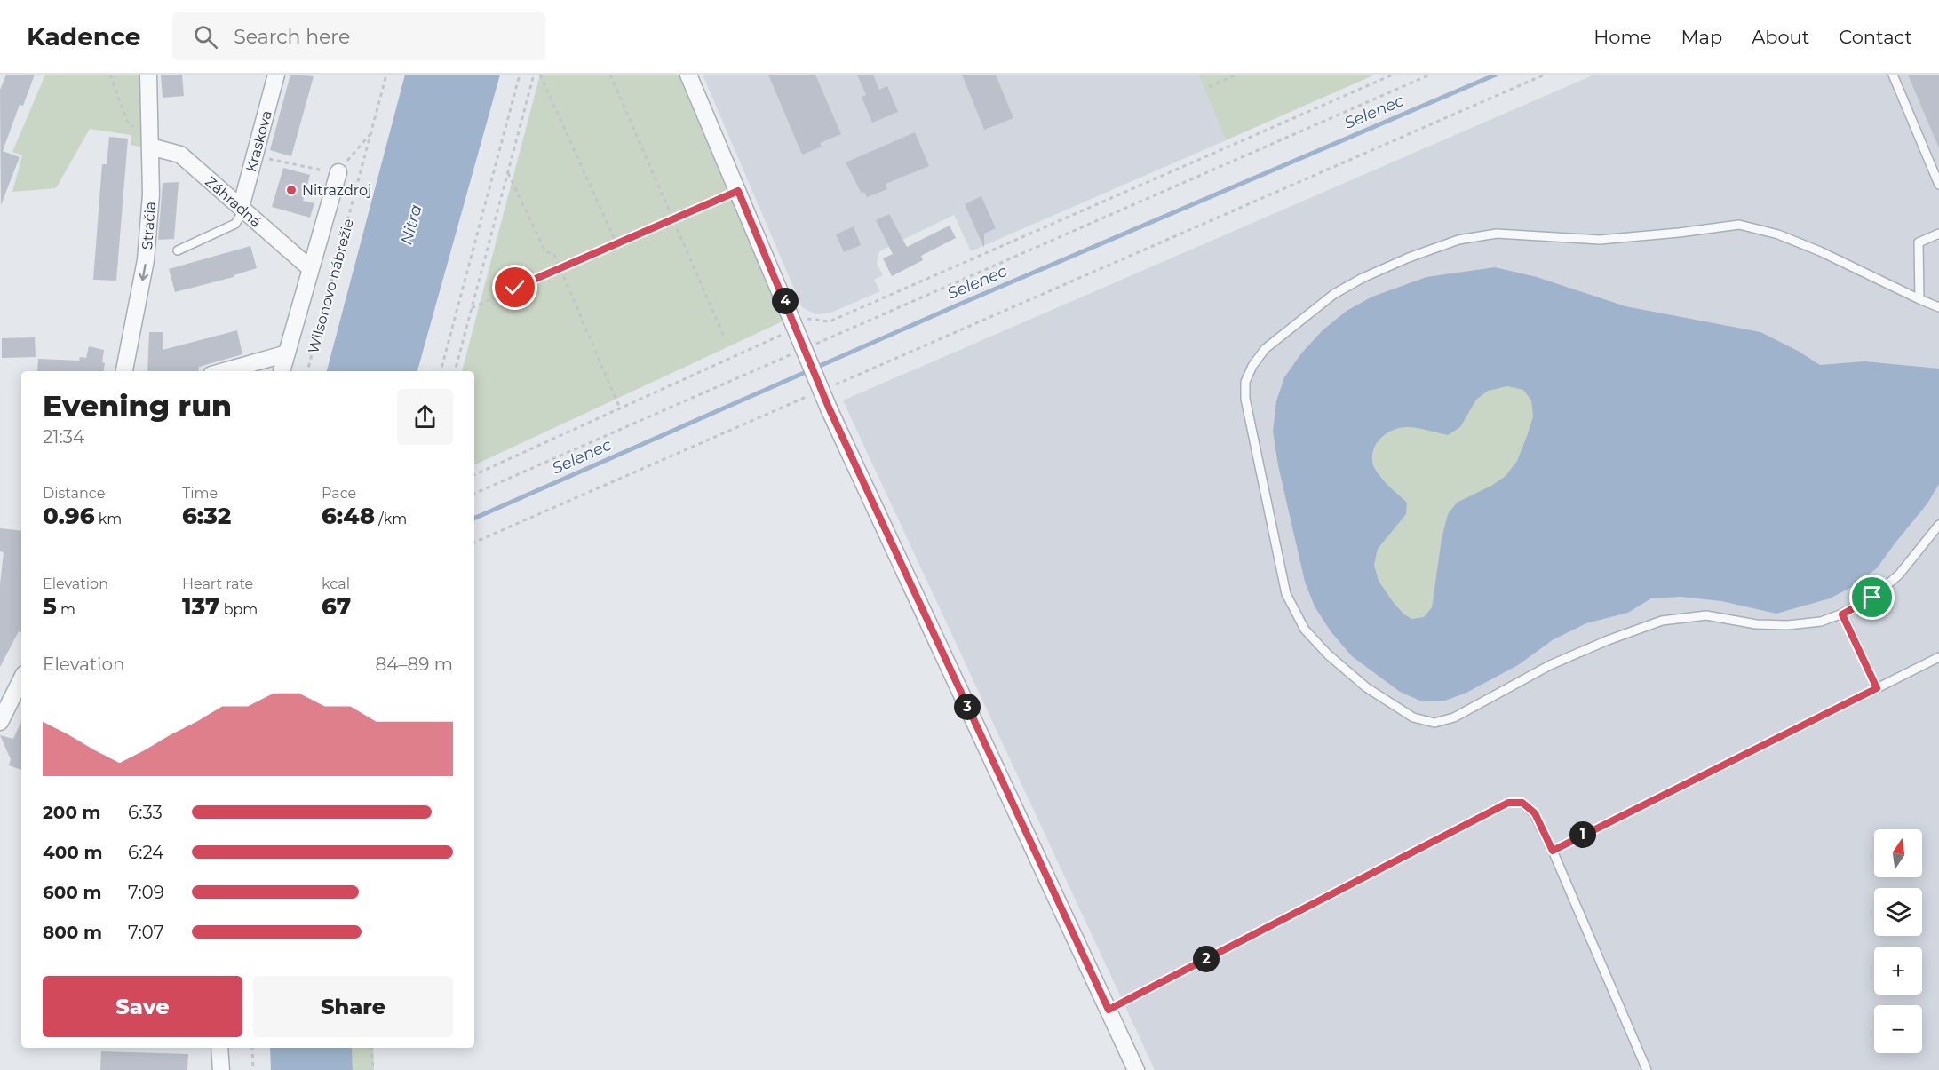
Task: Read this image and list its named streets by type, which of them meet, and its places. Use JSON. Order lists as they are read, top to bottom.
{
  "streets": {
    "street": [
      "Kraskova",
      "Záhradná",
      "Stračia",
      "Wilsonovo nábrežie"
    ]
  },
  "crossings": [
    ["Kraskova", "Záhradná"],
    ["Záhradná", "Stračia"],
    ["Záhradná", "Wilsonovo nábrežie"]
  ],
  "one_way": ["Stračia"],
  "water": ["Selenec", "Nitra"],
  "places": ["Nitrazdroj"],
  "north": "top",
  "page": {
    "header": "Kadence",
    "search": "Search here",
    "nav": [
      "Home",
      "Map",
      "About",
      "Contact"
    ],
    "pins": [
      "4",
      "3",
      "1",
      "2"
    ],
    "heading": ["Evening run", "21:34"],
    "stats": [
      ["Distance", "0.96 km"],
      ["Time", "6:32"],
      ["Pace", "6:48 /km"],
      ["Elevation", "5 m"],
      ["Heart rate", "137 bpm"],
      ["kcal", "67"]
    ],
    "chart": ["Elevation", "84–89 m"],
    "list": [
      {
        "name": "200 m",
        "note": "6:33"
      },
      {
        "name": "400 m",
        "note": "6:24"
      },
      {
        "name": "600 m",
        "note": "7:09"
      },
      {
        "name": "800 m",
        "note": "7:07"
      }
    ],
    "map_buttons": ["+", "−"],
    "buttons": ["Save", "Share"]
  }
}
